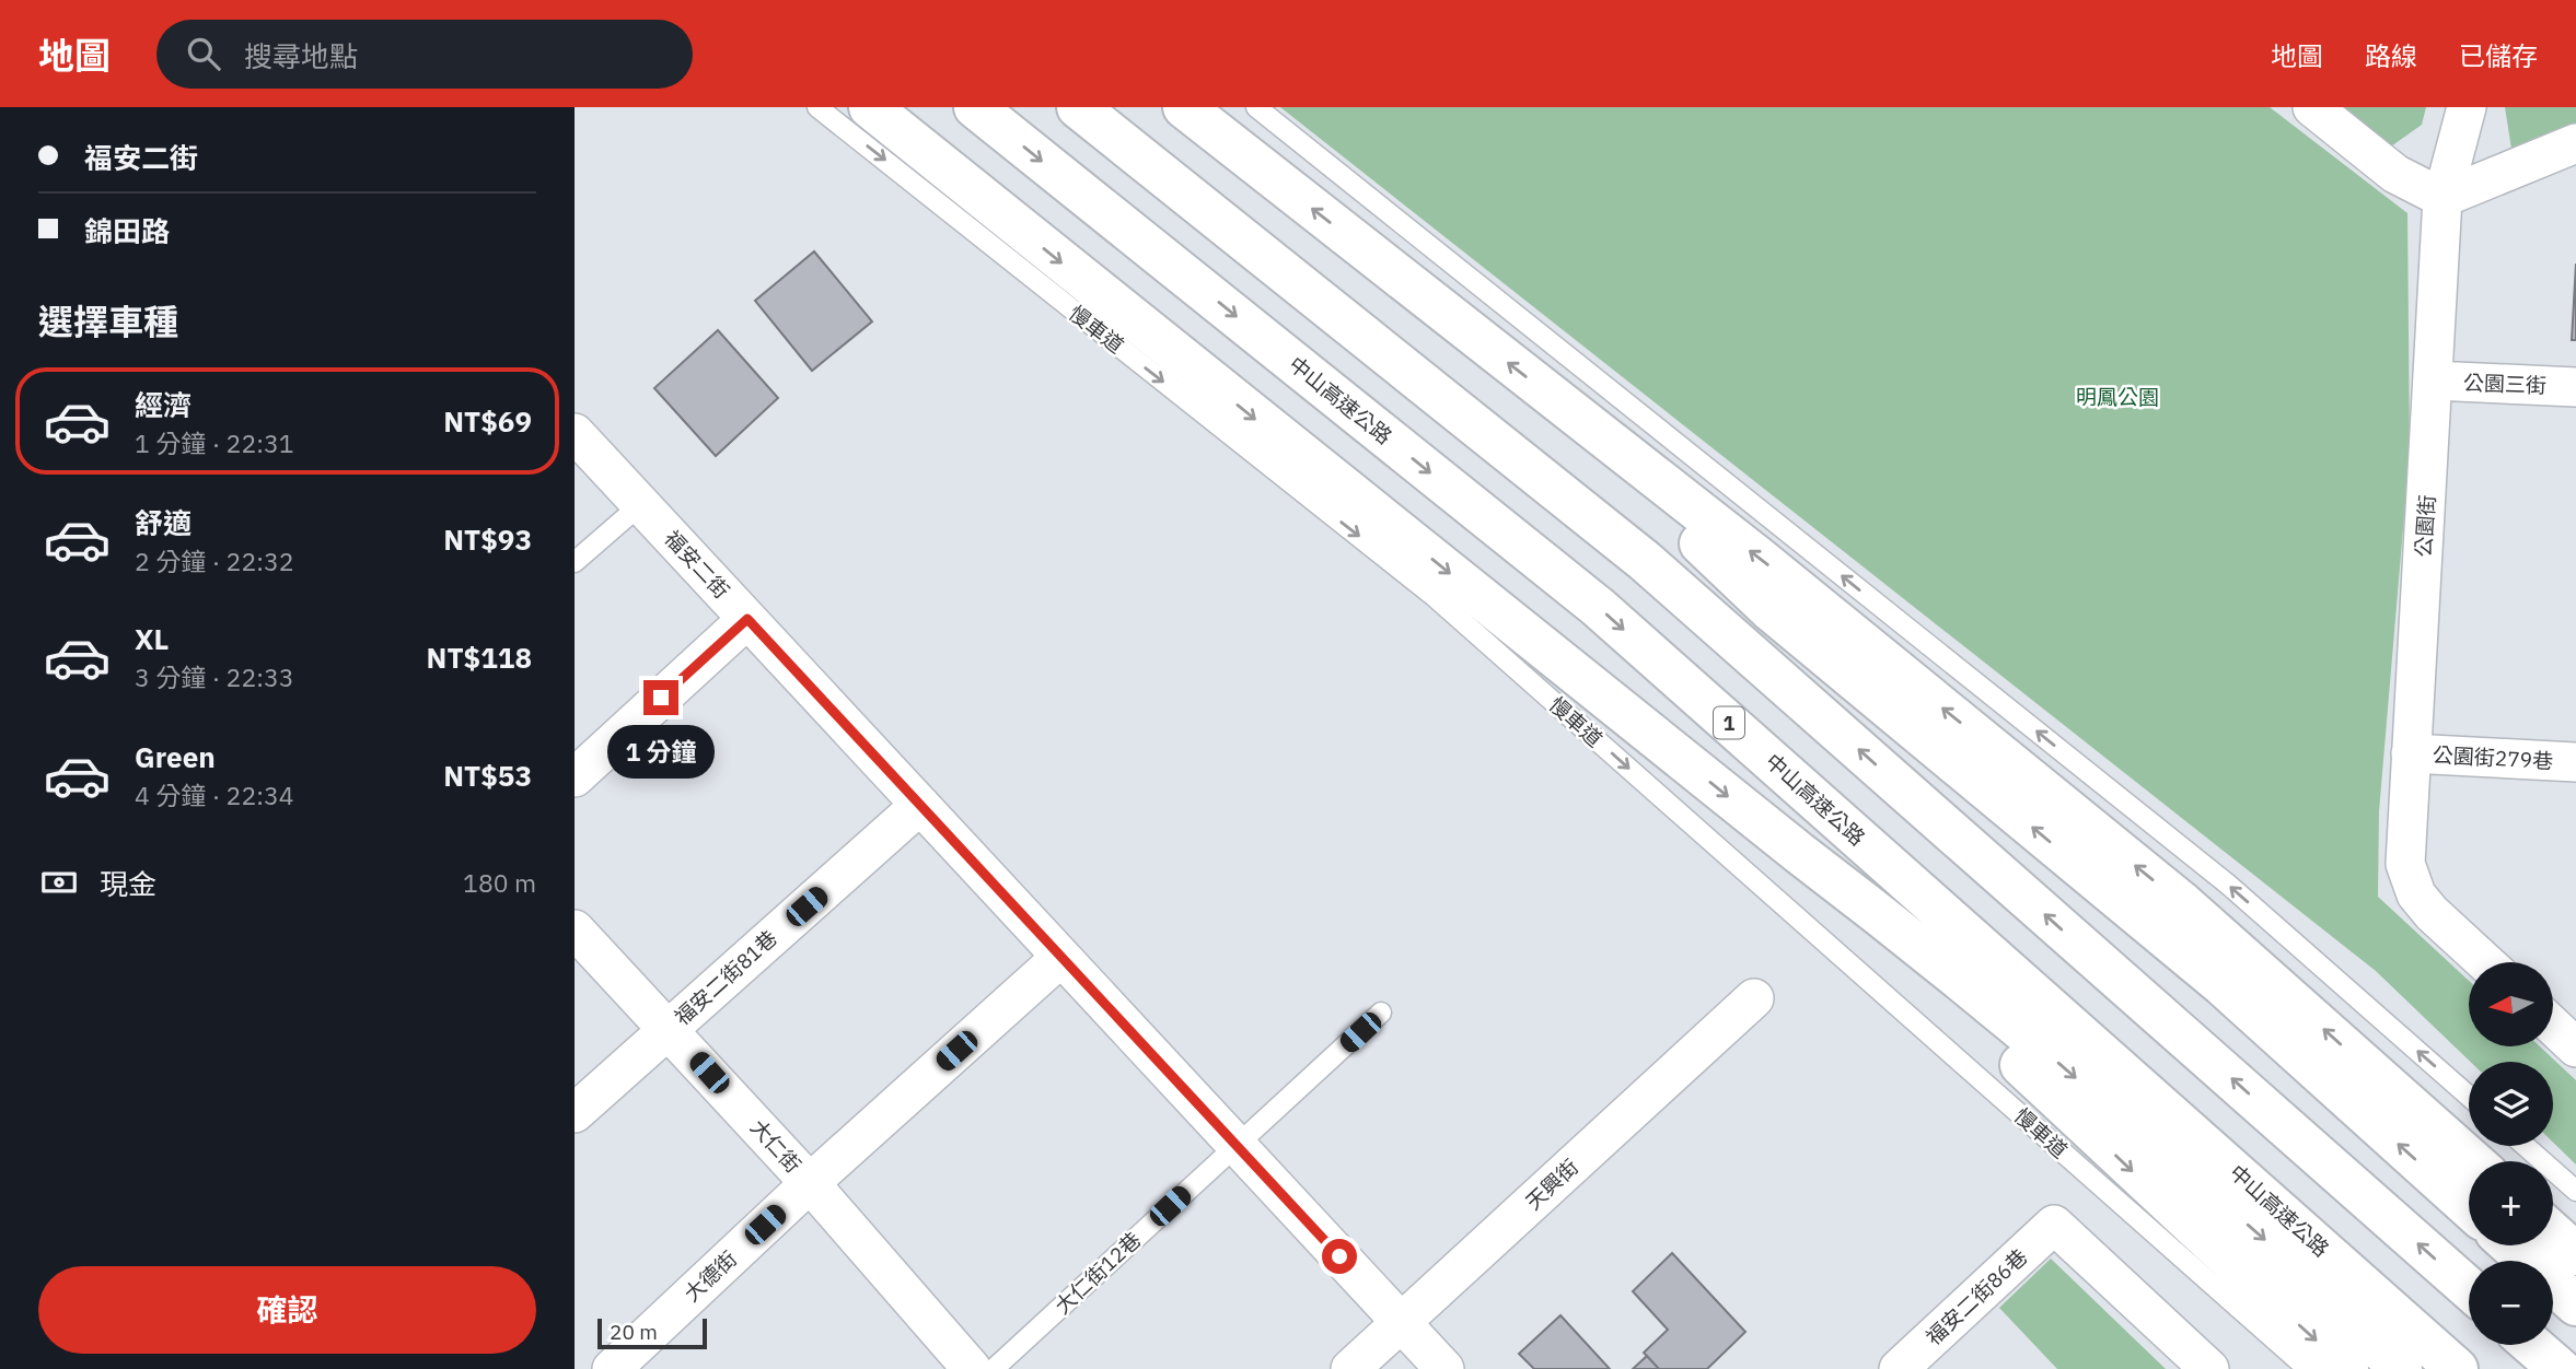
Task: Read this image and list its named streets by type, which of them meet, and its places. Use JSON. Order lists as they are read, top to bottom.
{
  "streets": {
    "highway": ["中山高速公路", "1"],
    "street": [
      "公園三街",
      "公園街",
      "福安二街",
      "公園街279巷",
      "福安二街81巷",
      "大仁街",
      "天興街",
      "大德街",
      "福安二街86巷"
    ],
    "lane": ["慢車道", "大仁街12巷"]
  },
  "crossings": [
    ["公園三街", "公園街"],
    ["公園街", "公園街279巷"],
    ["福安二街", "福安二街81巷"],
    ["福安二街", "天興街"],
    ["福安二街", "大仁街12巷"],
    ["福安二街", "大德街"],
    ["福安二街81巷", "大仁街"],
    ["大仁街", "大德街"]
  ],
  "one_way": ["慢車道"],
  "parks": ["明鳳公園"],
  "scale_bar": "20 m",
  "north": "left",
  "page": {
    "header": "地圖",
    "search": "搜尋地點",
    "nav": ["地圖", "路線", "已儲存"],
    "banner": ["福安二街", "錦田路"],
    "heading": "選擇車種",
    "list": [
      {
        "name": "經濟",
        "note": "1 分鐘 · 22:31",
        "value": "NT$69"
      },
      {
        "name": "舒適",
        "note": "2 分鐘 · 22:32",
        "value": "NT$93"
      },
      {
        "name": "XL",
        "note": "3 分鐘 · 22:33",
        "value": "NT$118"
      },
      {
        "name": "Green",
        "note": "4 分鐘 · 22:34",
        "value": "NT$53"
      }
    ],
    "bubble": "1 分鐘",
    "pay": ["現金", "180 m"],
    "map_buttons": ["+", "−"],
    "buttons": "確認",
    "scale": "20 m"
  }
}
